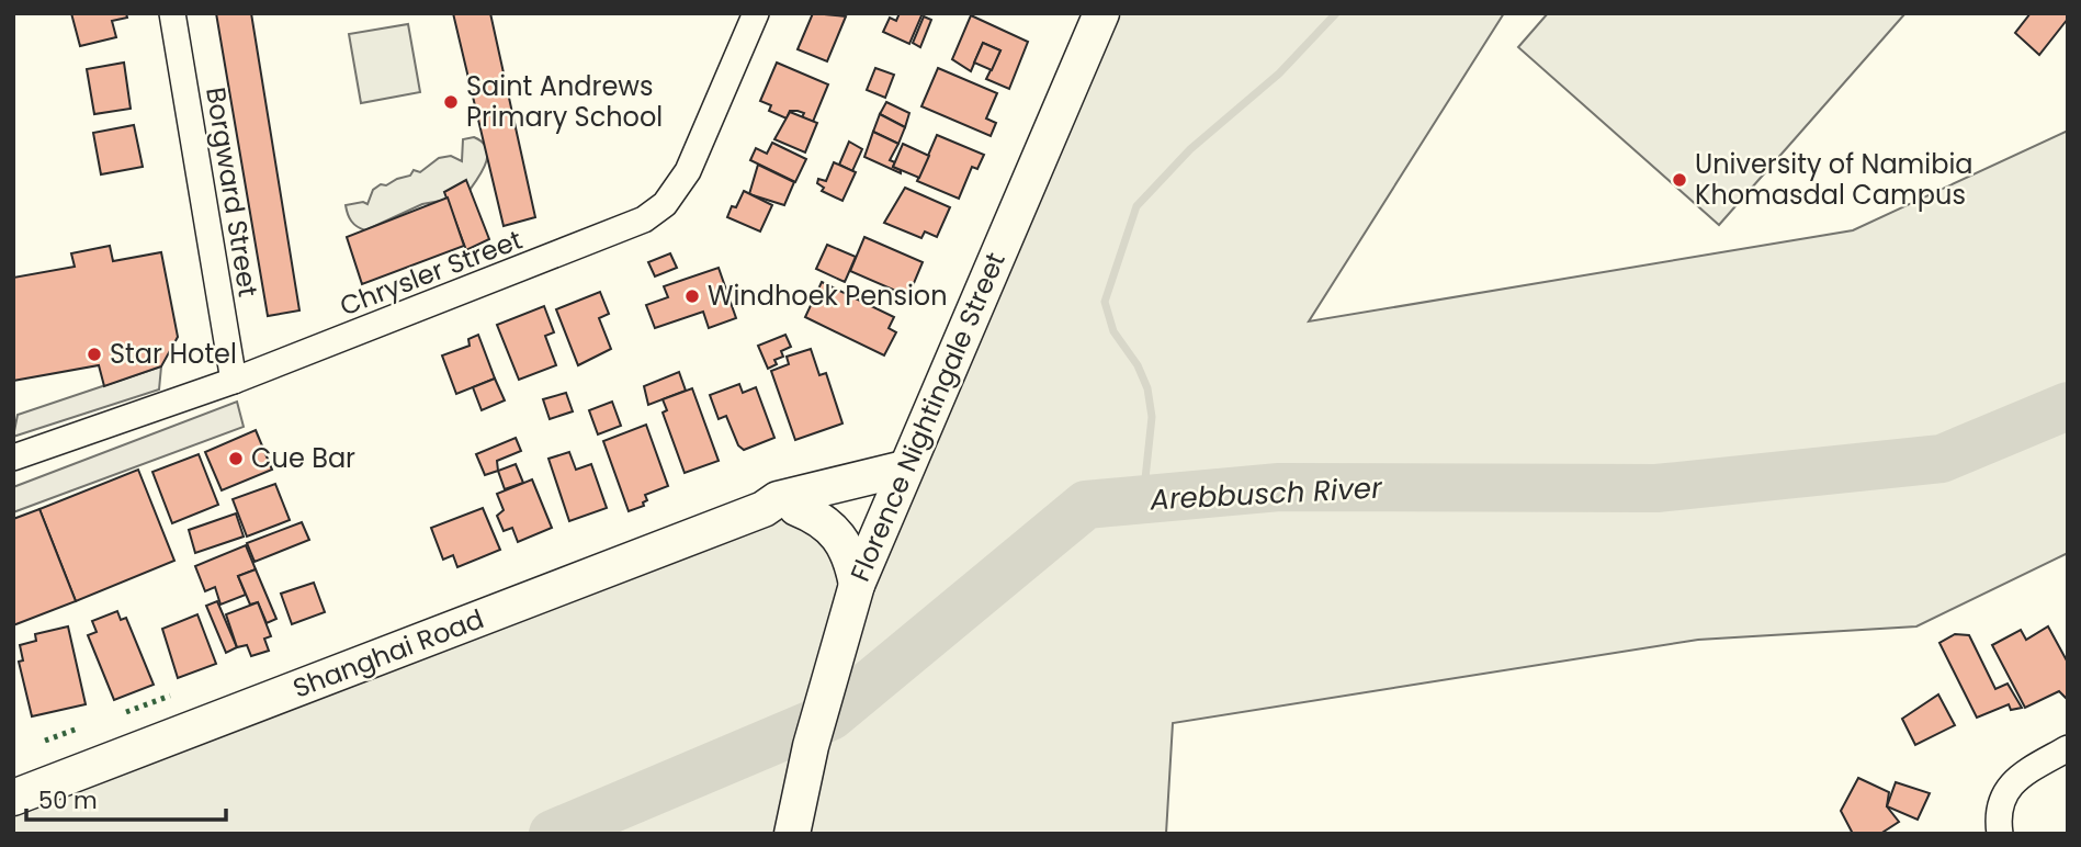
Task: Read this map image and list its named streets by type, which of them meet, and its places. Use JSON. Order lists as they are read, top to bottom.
{
  "streets": {
    "main road": ["Florence Nightingale Street", "Shanghai Road"],
    "street": ["Borgward Street", "Chrysler Street"]
  },
  "crossings": [
    ["Borgward Street", "Chrysler Street"],
    ["Florence Nightingale Street", "Shanghai Road"]
  ],
  "water": ["Arebbusch River"],
  "places": [
    "Saint Andrews Primary School",
    "University of Namibia Khomasdal Campus",
    "Windhoek Pension",
    "Star Hotel",
    "Cue Bar"
  ],
  "scale_bar": "50 m"
}
